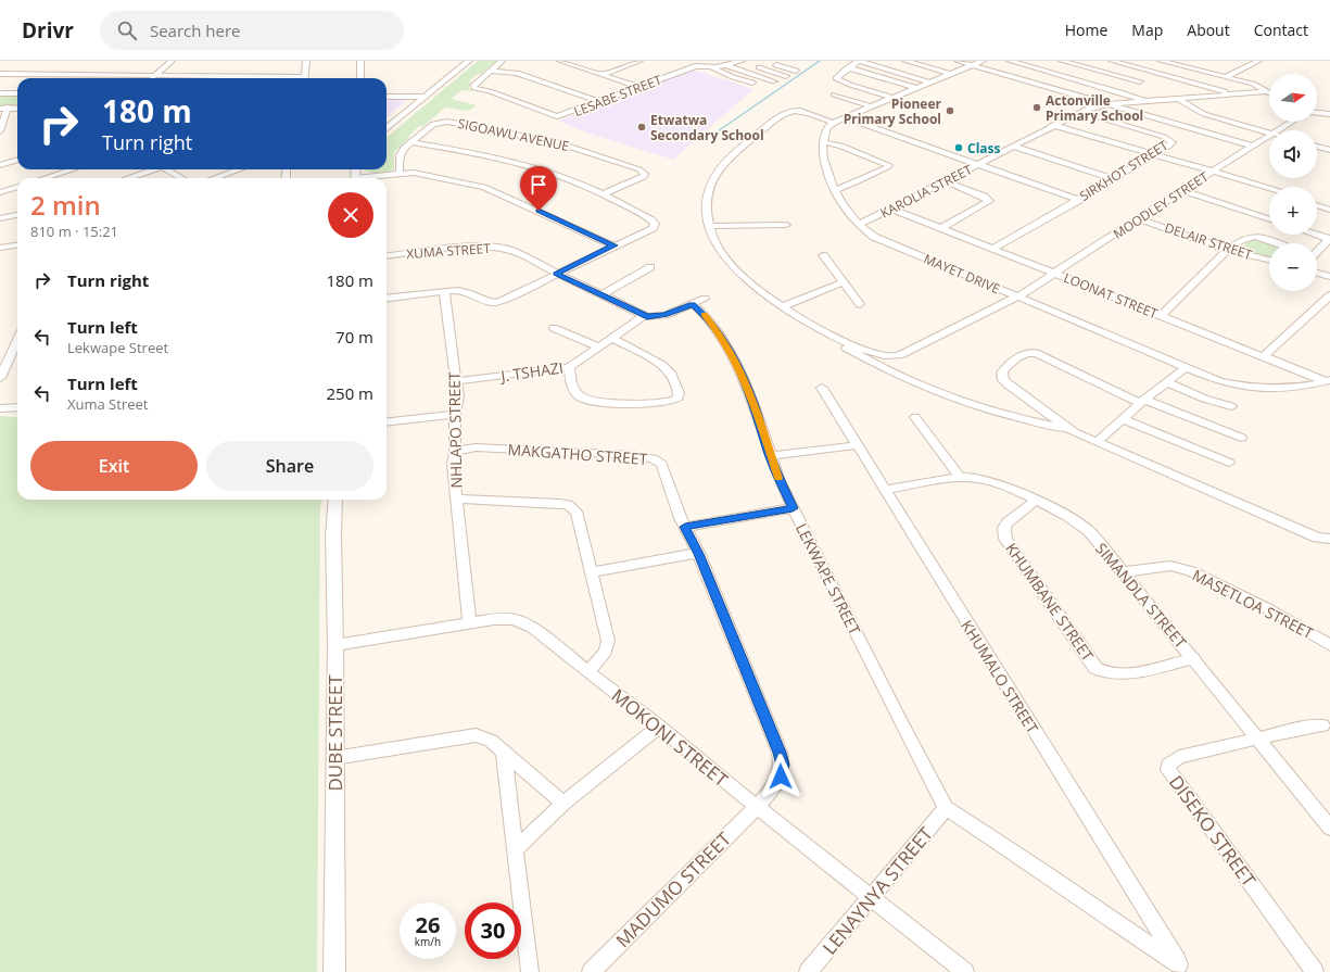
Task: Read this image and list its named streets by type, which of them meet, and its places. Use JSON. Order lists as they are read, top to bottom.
{
  "streets": {
    "street": [
      "LESABE STREET",
      "SIGOAWU AVENUE",
      "SIRKHOT STREET",
      "KAROLIA STREET",
      "MOODLEY STREET",
      "DELAIR STREET",
      "XUMA STREET",
      "MAYET DRIVE",
      "LOONAT STREET",
      "J. TSHAZI",
      "NHLAPO STREET",
      "MAKGATHO STREET",
      "LEKWAPE STREET",
      "SIMANDLA STREET",
      "KHUMBANE STREET",
      "MASETLOA STREET",
      "KHUMALO STREET",
      "DUBE STREET",
      "MOKONI STREET",
      "DISEKO STREET",
      "MADUMO STREET",
      "LENAYNYA STREET"
    ]
  },
  "crossings": [
    ["SIRKHOT STREET", "KAROLIA STREET"],
    ["SIRKHOT STREET", "LOONAT STREET"],
    ["KAROLIA STREET", "MAYET DRIVE"],
    ["KAROLIA STREET", "LOONAT STREET"],
    ["MOODLEY STREET", "DELAIR STREET"],
    ["MOODLEY STREET", "MAYET DRIVE"],
    ["MOODLEY STREET", "LOONAT STREET"],
    ["XUMA STREET", "J. TSHAZI"],
    ["MAYET DRIVE", "LOONAT STREET"],
    ["J. TSHAZI", "NHLAPO STREET"],
    ["NHLAPO STREET", "MAKGATHO STREET"],
    ["NHLAPO STREET", "MOKONI STREET"],
    ["MAKGATHO STREET", "MOKONI STREET"],
    ["MAKGATHO STREET", "MADUMO STREET"],
    ["LEKWAPE STREET", "KHUMALO STREET"],
    ["LEKWAPE STREET", "LENAYNYA STREET"],
    ["SIMANDLA STREET", "KHUMBANE STREET"],
    ["SIMANDLA STREET", "MASETLOA STREET"],
    ["SIMANDLA STREET", "KHUMALO STREET"],
    ["SIMANDLA STREET", "DISEKO STREET"],
    ["KHUMALO STREET", "LENAYNYA STREET"],
    ["DUBE STREET", "MOKONI STREET"],
    ["MOKONI STREET", "MADUMO STREET"],
    ["MOKONI STREET", "LENAYNYA STREET"]
  ],
  "places": [
    "Actonville Primary School",
    "Pioneer Primary School",
    "Etwatwa Secondary School",
    "Class"
  ],
  "north": "right",
  "page": {
    "header": "Drivr",
    "search": "Search here",
    "nav": [
      "Home",
      "Map",
      "About",
      "Contact"
    ],
    "map_buttons": ["+", "−"],
    "turn": ["180 m", "Turn right"],
    "heading": ["2 min", "810 m · 15:21"],
    "list": [
      {
        "name": "Turn right",
        "value": "180 m"
      },
      {
        "name": "Turn left",
        "note": "Lekwape Street",
        "value": "70 m"
      },
      {
        "name": "Turn left",
        "note": "Xuma Street",
        "value": "250 m"
      }
    ],
    "buttons": ["Exit", "Share"],
    "speed": "26 km/h",
    "limit": "30"
  }
}
